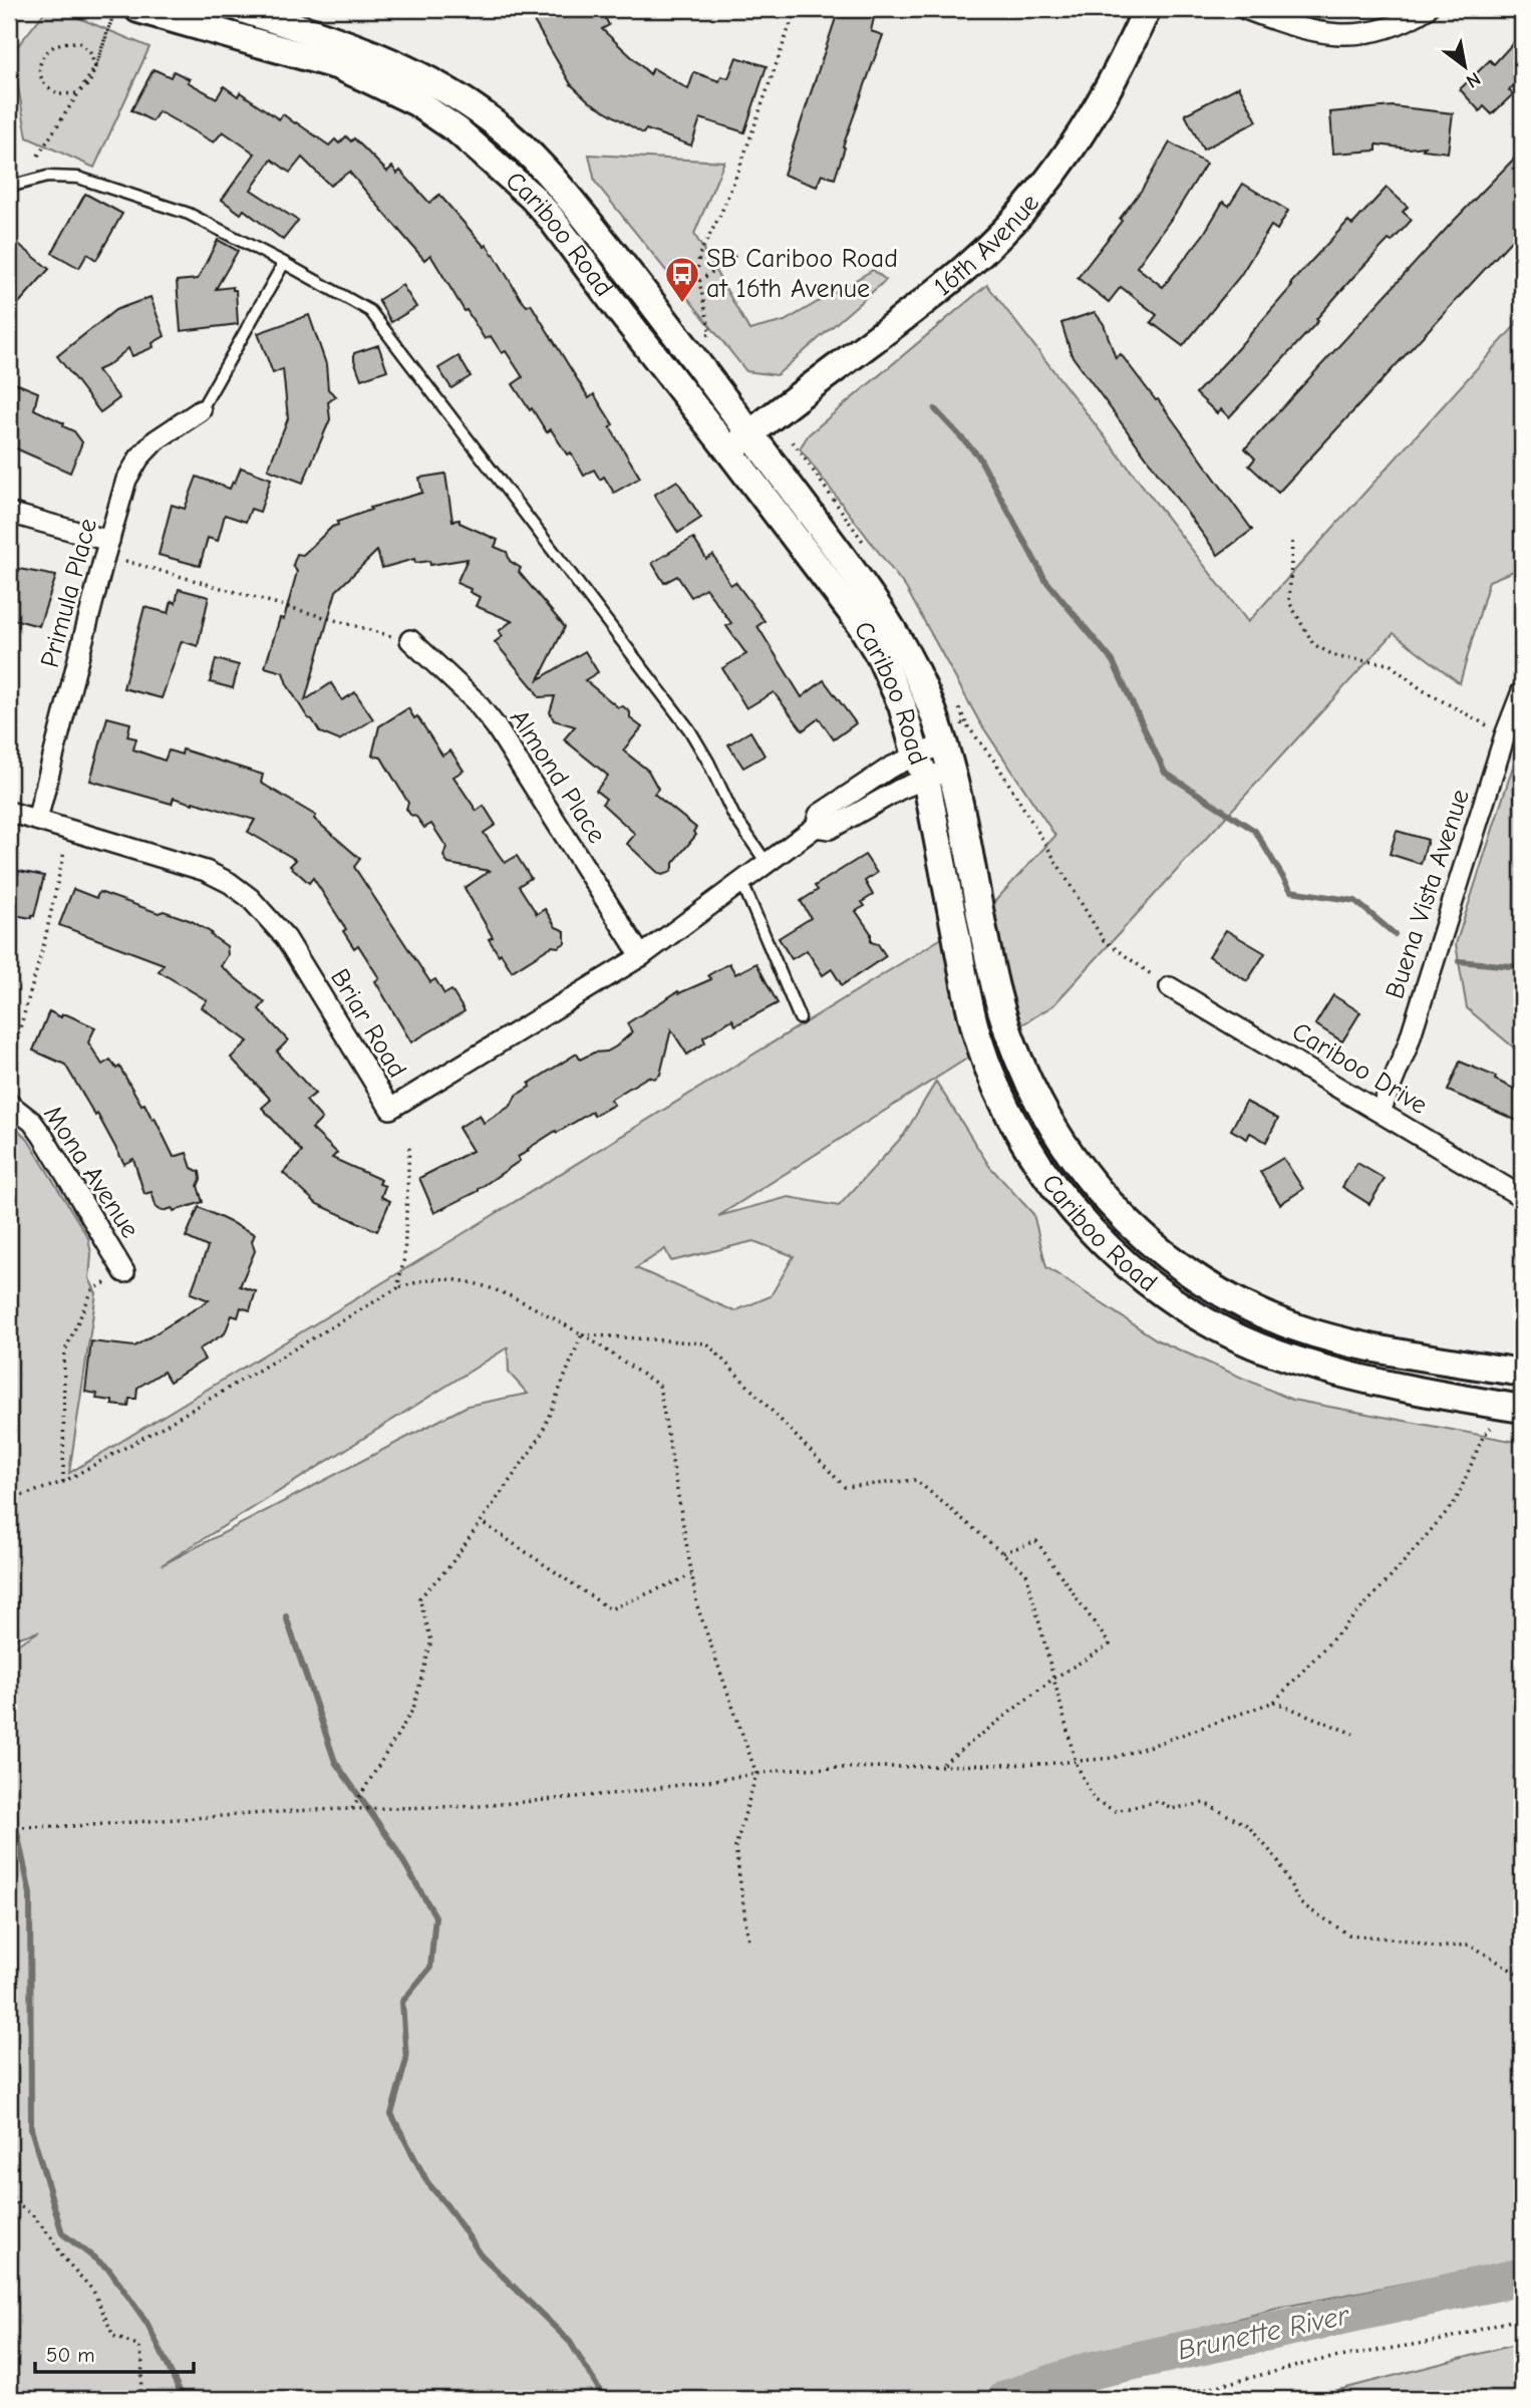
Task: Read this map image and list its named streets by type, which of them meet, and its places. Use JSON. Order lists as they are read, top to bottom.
{
  "streets": {
    "street": [
      "Cariboo Road",
      "16th Avenue",
      "Primula Place",
      "Almond Place",
      "Buena Vista Avenue",
      "Briar Road",
      "Cariboo Drive",
      "Mona Avenue"
    ]
  },
  "crossings": [
    ["Cariboo Road", "16th Avenue"],
    ["Cariboo Road", "Briar Road"],
    ["Primula Place", "Briar Road"],
    ["Almond Place", "Briar Road"],
    ["Buena Vista Avenue", "Cariboo Drive"]
  ],
  "water": ["Brunette River"],
  "places": {
    "bus stop": ["SB Cariboo Road at 16th Avenue"]
  },
  "scale_bar": "50 m",
  "north": "bottom right"
}
